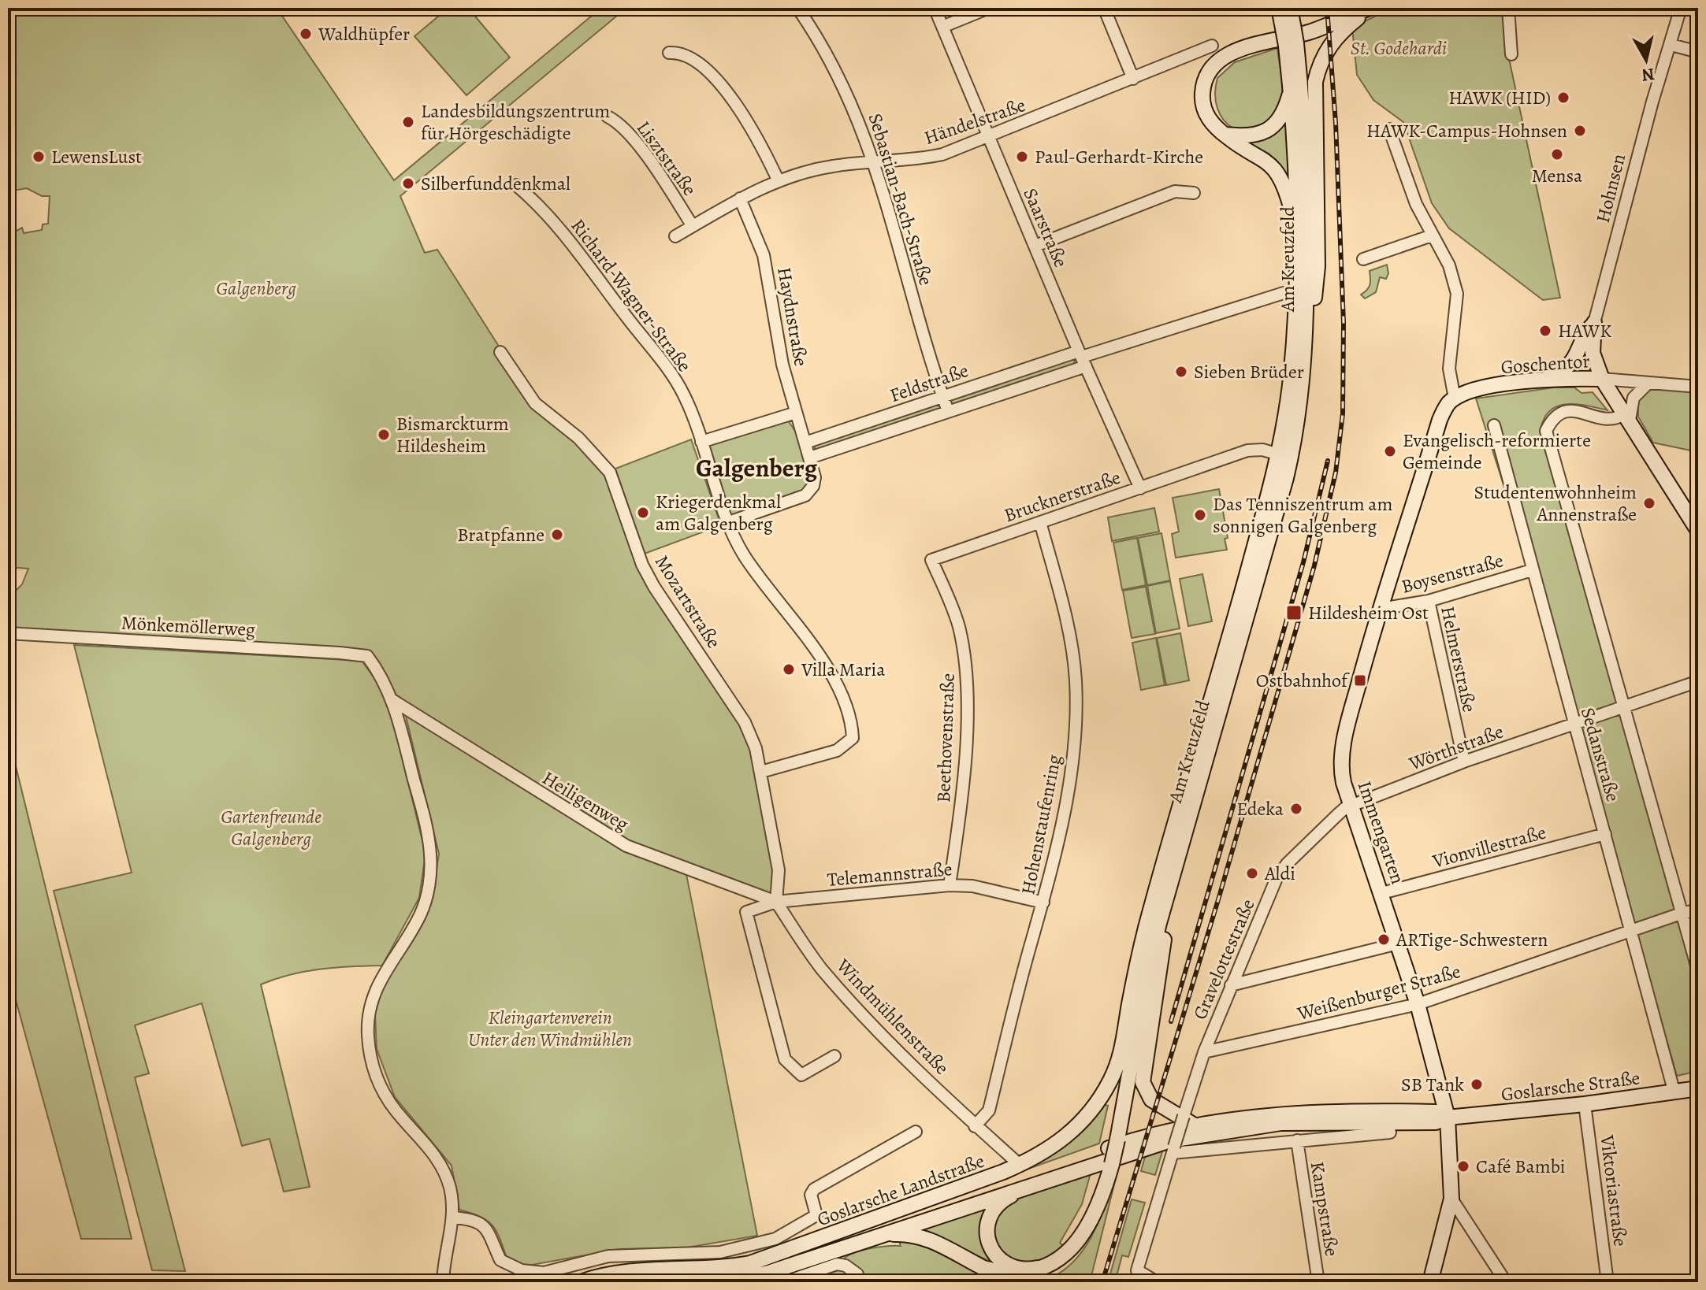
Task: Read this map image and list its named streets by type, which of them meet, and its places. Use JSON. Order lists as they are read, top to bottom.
{
  "streets": {
    "main road": [
      "Hohnsen",
      "Am Kreuzfeld",
      "Goschentor",
      "Immengarten",
      "Goslarsche Straße",
      "Goslarsche Landstraße"
    ],
    "street": [
      "Händelstraße",
      "Lisztstraße",
      "Sebastian-Bach-Straße",
      "Saarstraße",
      "Richard-Wagner-Straße",
      "Haydnstraße",
      "Feldstraße",
      "Brucknerstraße",
      "Boysenstraße",
      "Mozartstraße",
      "Mönkemöllerweg",
      "Helmerstraße",
      "Beethovenstraße",
      "Wörthstraße",
      "Sedanstraße",
      "Heiligenweg",
      "Hohenstaufenring",
      "Vionvillestraße",
      "Telemannstraße",
      "Gravelottestraße",
      "Weißenburger Straße",
      "Windmühlenstraße",
      "Viktoriastraße",
      "Kampstraße"
    ]
  },
  "crossings": [
    ["Händelstraße", "Lisztstraße"],
    ["Händelstraße", "Sebastian-Bach-Straße"],
    ["Händelstraße", "Saarstraße"],
    ["Händelstraße", "Haydnstraße"],
    ["Hohnsen", "Goschentor"],
    ["Hohnsen", "Sedanstraße"],
    ["Sebastian-Bach-Straße", "Feldstraße"],
    ["Saarstraße", "Feldstraße"],
    ["Saarstraße", "Brucknerstraße"],
    ["Am Kreuzfeld", "Windmühlenstraße"],
    ["Am Kreuzfeld", "Goslarsche Landstraße"],
    ["Richard-Wagner-Straße", "Mozartstraße"],
    ["Haydnstraße", "Feldstraße"],
    ["Goschentor", "Immengarten"],
    ["Feldstraße", "Brucknerstraße"],
    ["Brucknerstraße", "Beethovenstraße"],
    ["Brucknerstraße", "Hohenstaufenring"],
    ["Boysenstraße", "Helmerstraße"],
    ["Boysenstraße", "Sedanstraße"],
    ["Boysenstraße", "Immengarten"],
    ["Mozartstraße", "Heiligenweg"],
    ["Mozartstraße", "Telemannstraße"],
    ["Mozartstraße", "Windmühlenstraße"],
    ["Mönkemöllerweg", "Heiligenweg"],
    ["Helmerstraße", "Wörthstraße"],
    ["Beethovenstraße", "Telemannstraße"],
    ["Wörthstraße", "Sedanstraße"],
    ["Wörthstraße", "Immengarten"],
    ["Wörthstraße", "Gravelottestraße"],
    ["Sedanstraße", "Vionvillestraße"],
    ["Sedanstraße", "Weißenburger Straße"],
    ["Sedanstraße", "Goslarsche Straße"],
    ["Heiligenweg", "Telemannstraße"],
    ["Heiligenweg", "Windmühlenstraße"],
    ["Hohenstaufenring", "Telemannstraße"],
    ["Hohenstaufenring", "Windmühlenstraße"],
    ["Immengarten", "Vionvillestraße"],
    ["Immengarten", "Gravelottestraße"],
    ["Immengarten", "Weißenburger Straße"],
    ["Immengarten", "Goslarsche Straße"],
    ["Telemannstraße", "Windmühlenstraße"],
    ["Gravelottestraße", "Weißenburger Straße"],
    ["Windmühlenstraße", "Goslarsche Landstraße"],
    ["Goslarsche Straße", "Viktoriastraße"]
  ],
  "districts": ["Galgenberg"],
  "parks": [
    "St. Godehardi",
    "Galgenberg",
    "Gartenfreunde Galgenberg",
    "Kleingartenverein Unter den Windmühlen"
  ],
  "places": {
    "other": [
      "Waldhüpfer",
      "HAWK (HID)",
      "Landesbildungszentrum für Hörgeschädigte",
      "HAWK-Campus-Hohnsen",
      "Mensa",
      "LewensLust",
      "Paul-Gerhardt-Kirche",
      "Silberfunddenkmal",
      "HAWK",
      "Sieben Brüder",
      "Bismarckturm Hildesheim",
      "Evangelisch-reformierte Gemeinde",
      "Studentenwohnheim Annenstraße",
      "Kriegerdenkmal am Galgenberg",
      "Das Tenniszentrum am sonnigen Galgenberg",
      "Bratpfanne",
      "Villa Maria",
      "Edeka",
      "Aldi",
      "ARTige-Schwestern",
      "SB Tank",
      "Café Bambi"
    ],
    "transit": ["Hildesheim Ost", "Ostbahnhof"]
  },
  "north": "bottom"
}
